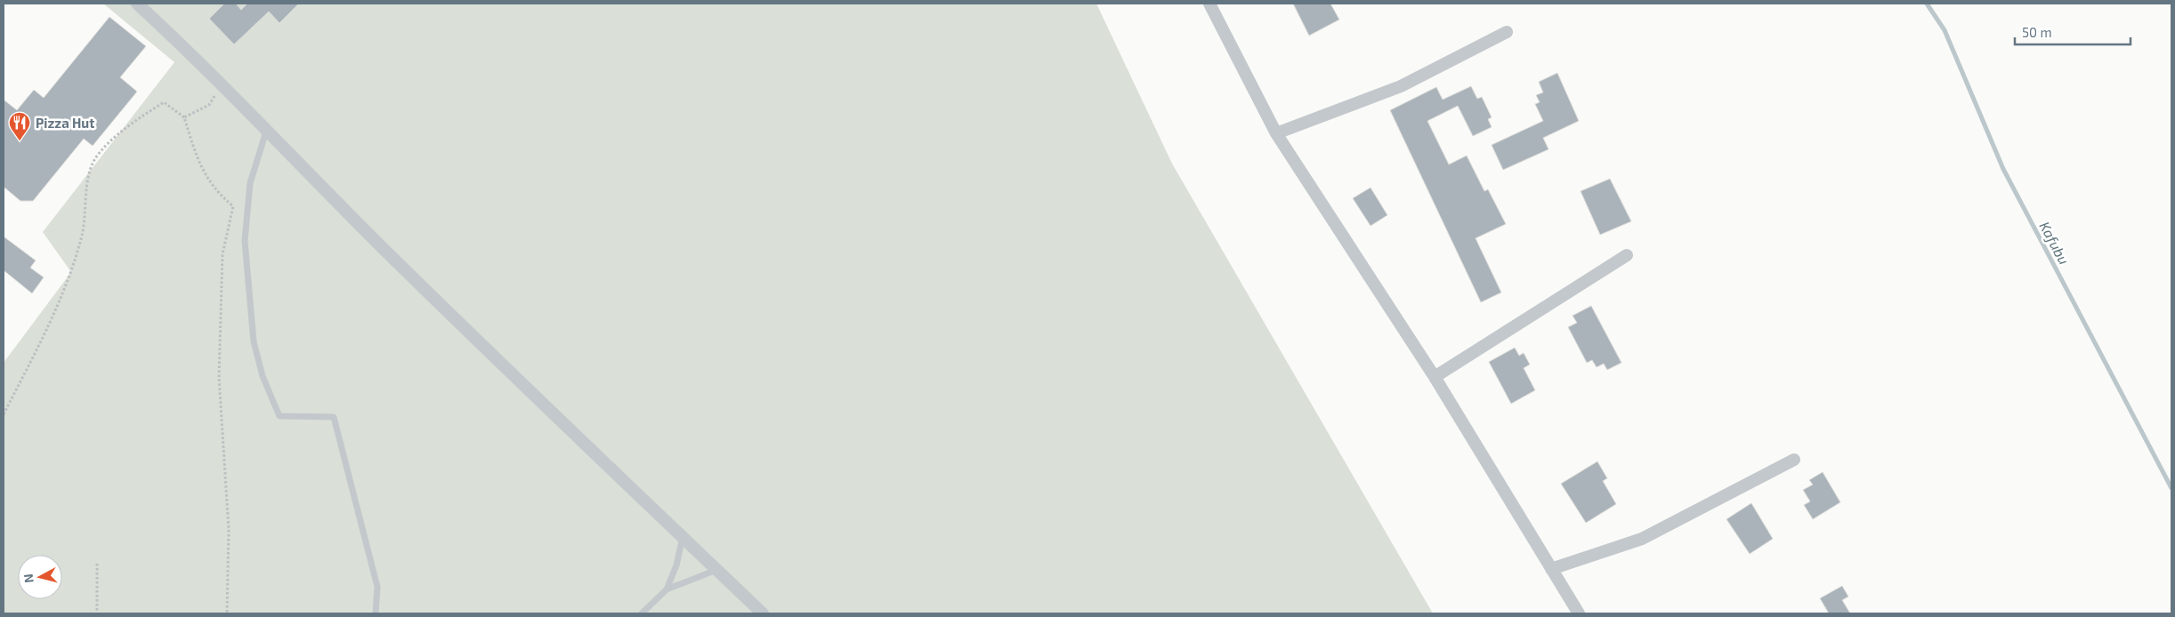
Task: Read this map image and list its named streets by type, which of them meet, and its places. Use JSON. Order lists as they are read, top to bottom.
{
  "water": ["Kafubu"],
  "places": {
    "restaurant": ["Pizza Hut"]
  },
  "scale_bar": "50 m",
  "north": "left"
}
